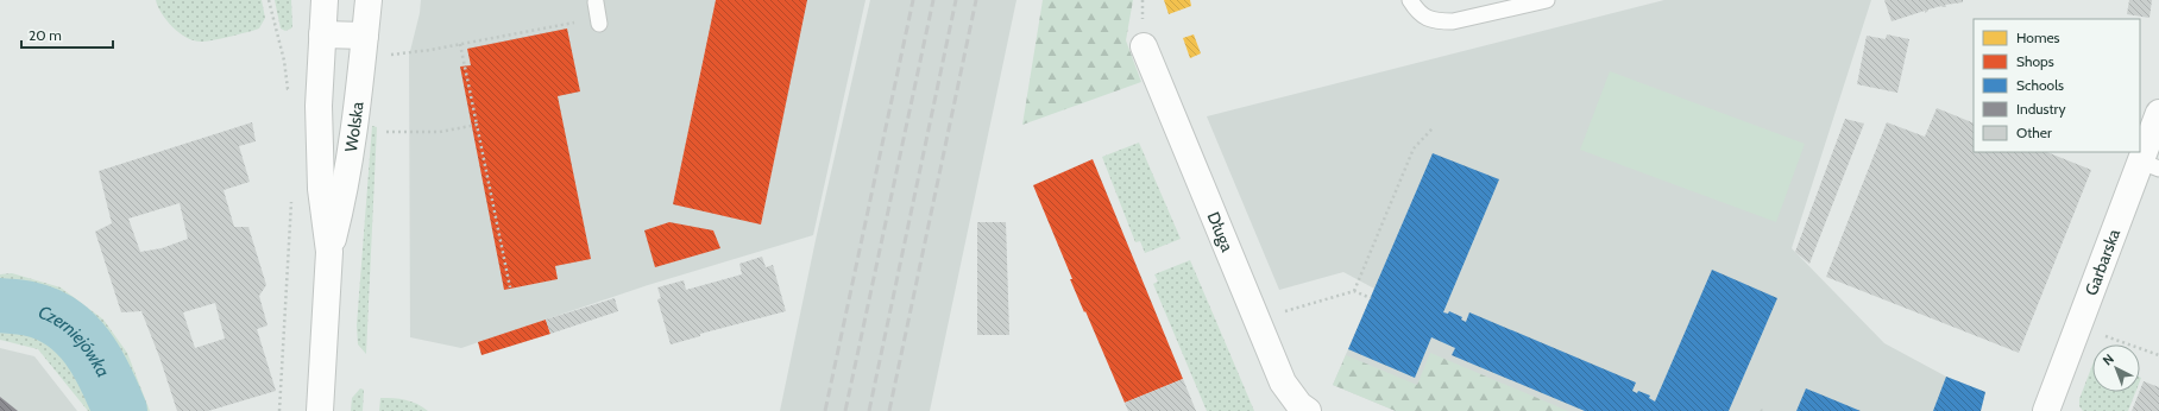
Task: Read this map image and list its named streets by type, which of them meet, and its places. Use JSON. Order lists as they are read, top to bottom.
{
  "streets": {
    "street": ["Wolska", "Długa", "Garbarska"]
  },
  "water": ["Czerniejówka"],
  "legend": [
    "Homes",
    "Shops",
    "Schools",
    "Industry",
    "Other"
  ],
  "scale_bar": "20 m",
  "north": "top left"
}
